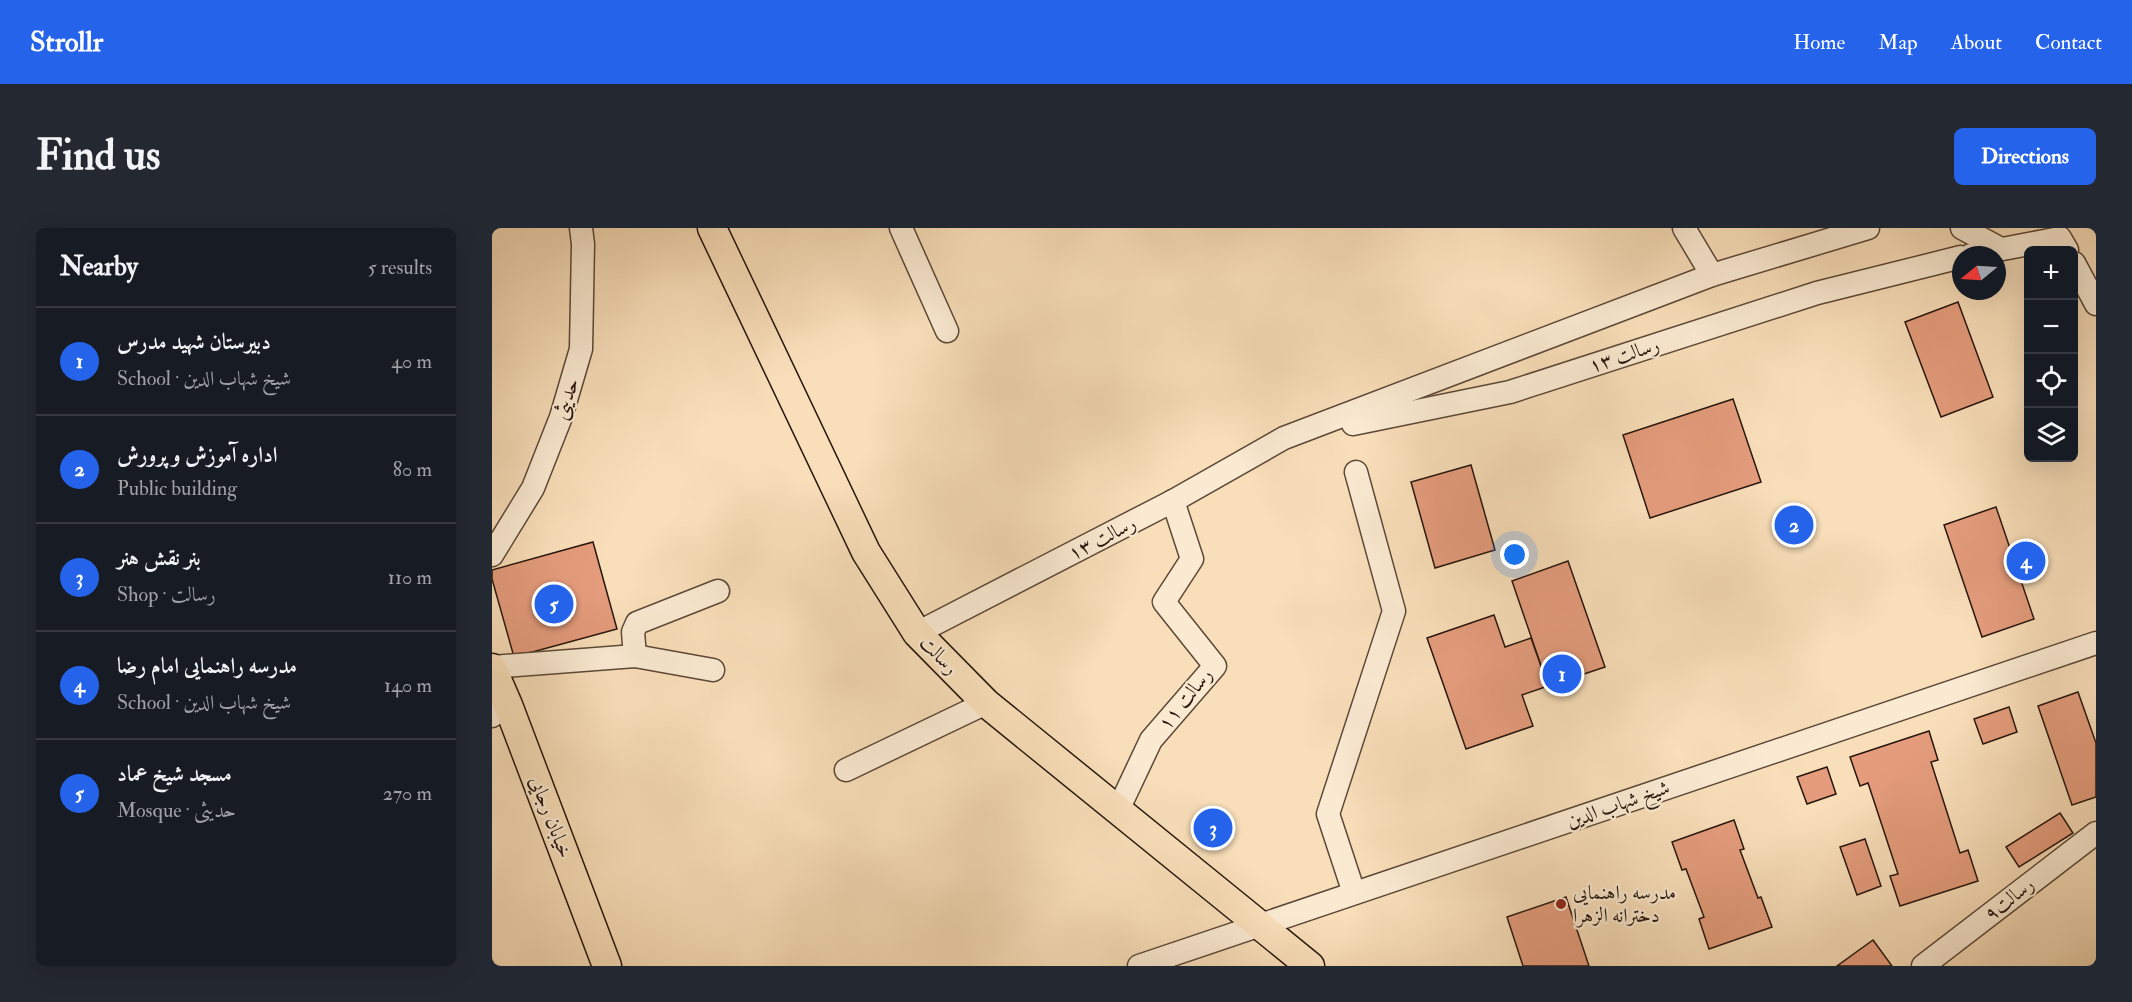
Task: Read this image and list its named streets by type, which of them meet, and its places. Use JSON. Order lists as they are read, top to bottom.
{
  "streets": {
    "main road": ["رسالت", "خیابان رجایی"],
    "street": [
      "رسالت ۱۳",
      "حدیثی",
      "رسالت ۱۱",
      "شیخ شهاب الدین",
      "رسالت۹"
    ]
  },
  "crossings": [
    ["رسالت ۱۳", "رسالت"],
    ["رسالت ۱۳", "رسالت ۱۱"],
    ["رسالت", "رسالت ۱۱"],
    ["رسالت", "شیخ شهاب الدین"]
  ],
  "places": ["مدرسه راهنمایی دخترانه الزهرا"],
  "north": "left",
  "page": {
    "header": "Strollr",
    "nav": [
      "Home",
      "Map",
      "About",
      "Contact"
    ],
    "buttons": "Directions",
    "title": "Find us",
    "heading": ["Nearby", "5 results"],
    "map_buttons": ["+", "−"],
    "list": [
      {
        "mark": "1",
        "name": "دبیرستان شهید مدرس",
        "note": "School · شیخ شهاب الدین",
        "value": "40 m"
      },
      {
        "mark": "2",
        "name": "اداره آموزش و پرورش",
        "note": "Public building",
        "value": "80 m"
      },
      {
        "mark": "3",
        "name": "بنر نقش هنر",
        "note": "Shop · رسالت",
        "value": "110 m"
      },
      {
        "mark": "4",
        "name": "مدرسه راهنمایی امام رضا",
        "note": "School · شیخ شهاب الدین",
        "value": "140 m"
      },
      {
        "mark": "5",
        "name": "مسجد شیخ عماد",
        "note": "Mosque · حدیثی",
        "value": "270 m"
      }
    ],
    "pins": [
      "2",
      "4",
      "5",
      "1",
      "3"
    ]
  }
}
